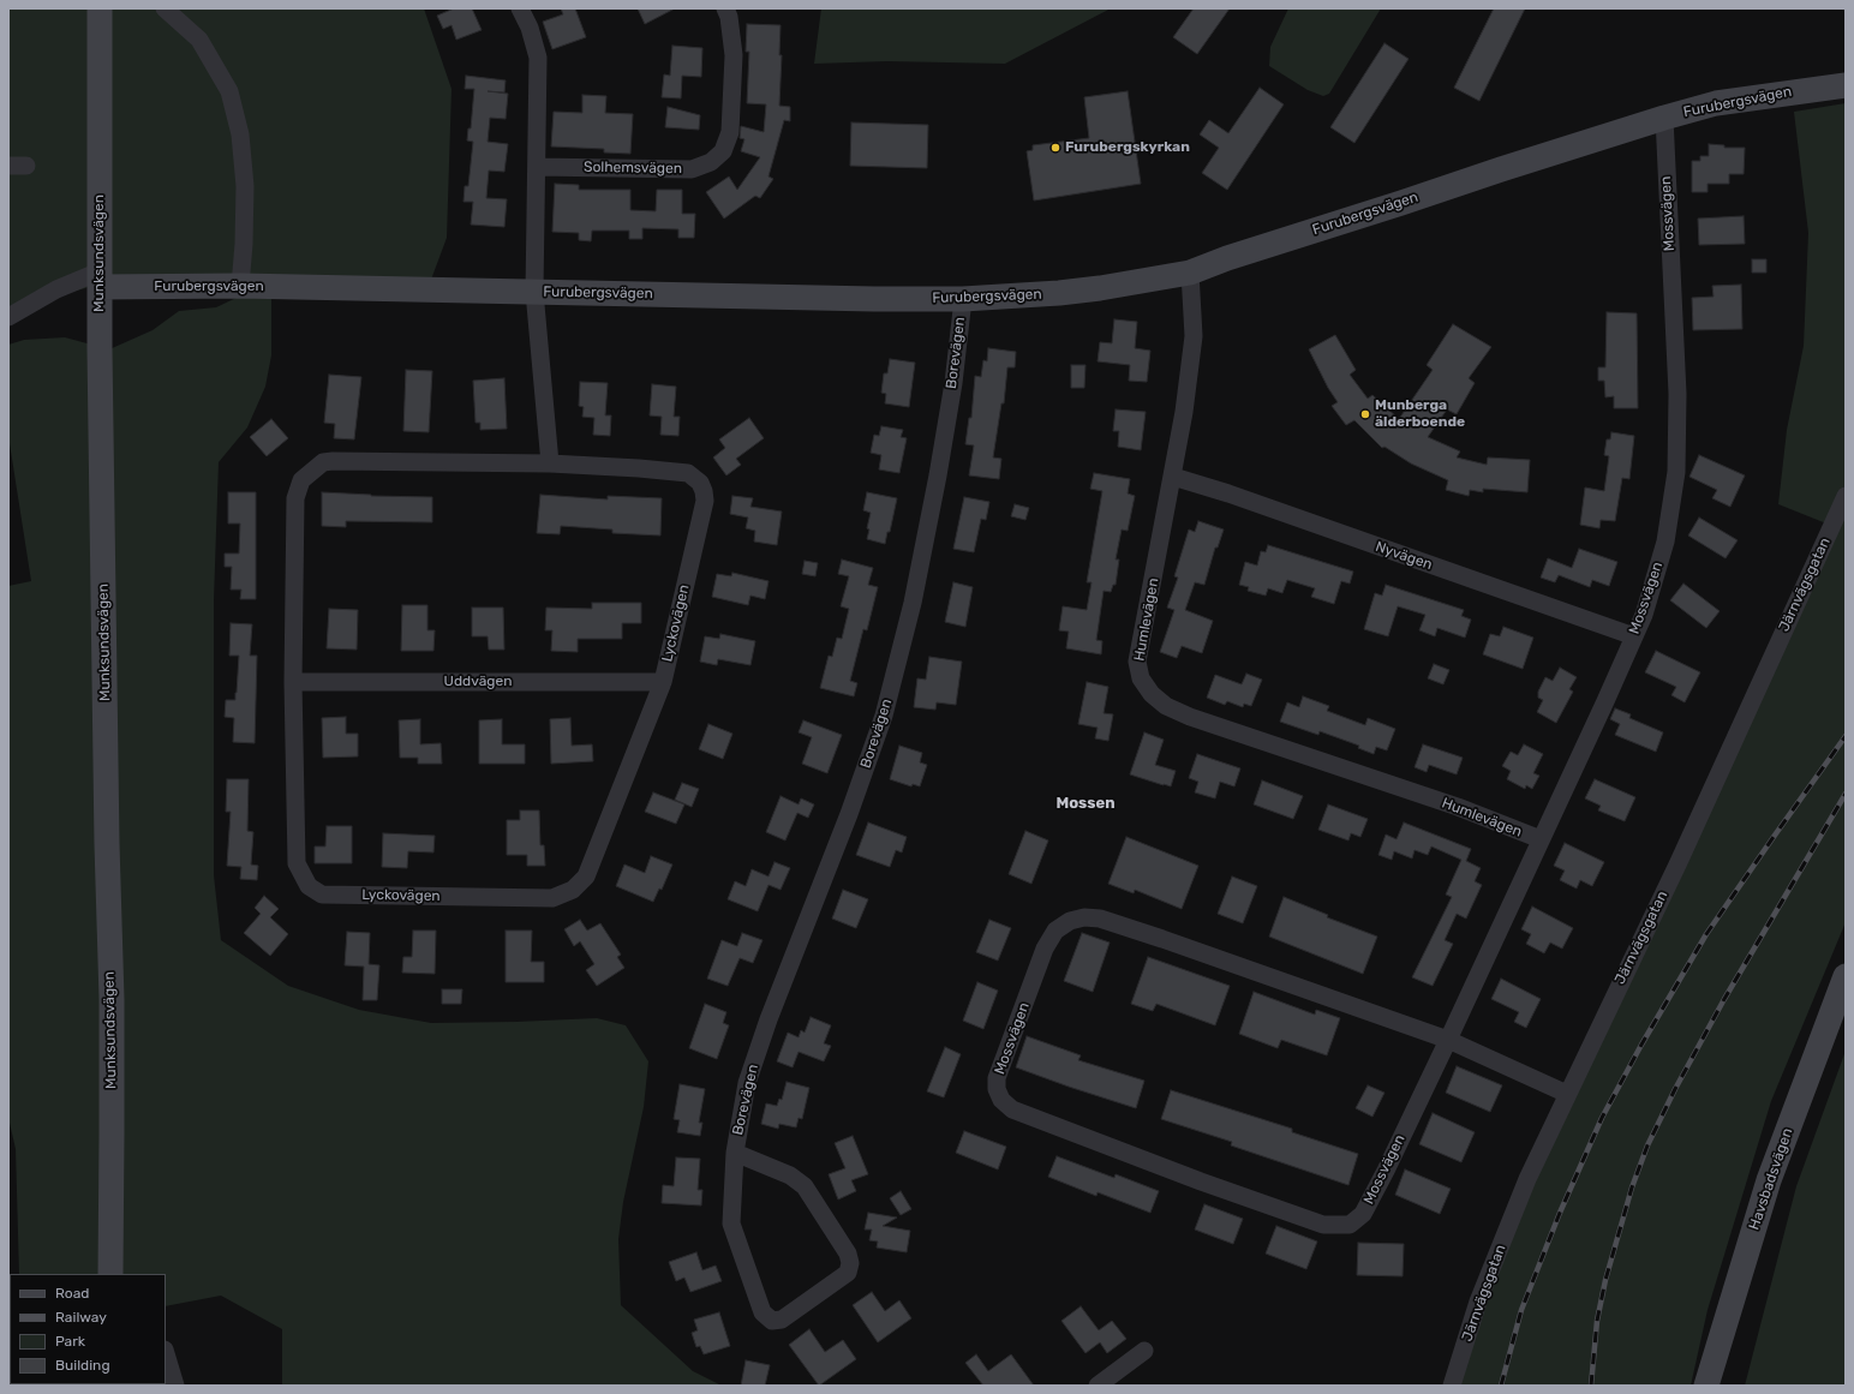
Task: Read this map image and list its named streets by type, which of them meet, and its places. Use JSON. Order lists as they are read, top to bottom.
{
  "streets": {
    "street": [
      "Furubergsvägen",
      "Solhemsvägen",
      "Mossvägen",
      "Munksundsvägen",
      "Borevägen",
      "Nyvägen",
      "Järnvägsgatan",
      "Humlevägen",
      "Lyckovägen",
      "Uddvägen",
      "Havsbadsvägen"
    ]
  },
  "crossings": [
    ["Furubergsvägen", "Mossvägen"],
    ["Furubergsvägen", "Munksundsvägen"],
    ["Furubergsvägen", "Borevägen"],
    ["Furubergsvägen", "Humlevägen"],
    ["Mossvägen", "Nyvägen"],
    ["Mossvägen", "Järnvägsgatan"],
    ["Mossvägen", "Humlevägen"],
    ["Nyvägen", "Humlevägen"],
    ["Lyckovägen", "Uddvägen"]
  ],
  "districts": ["Mossen"],
  "places": ["Furubergskyrkan", "Munberga älderboende"],
  "legend": [
    "Road",
    "Railway",
    "Park",
    "Building"
  ]
}
